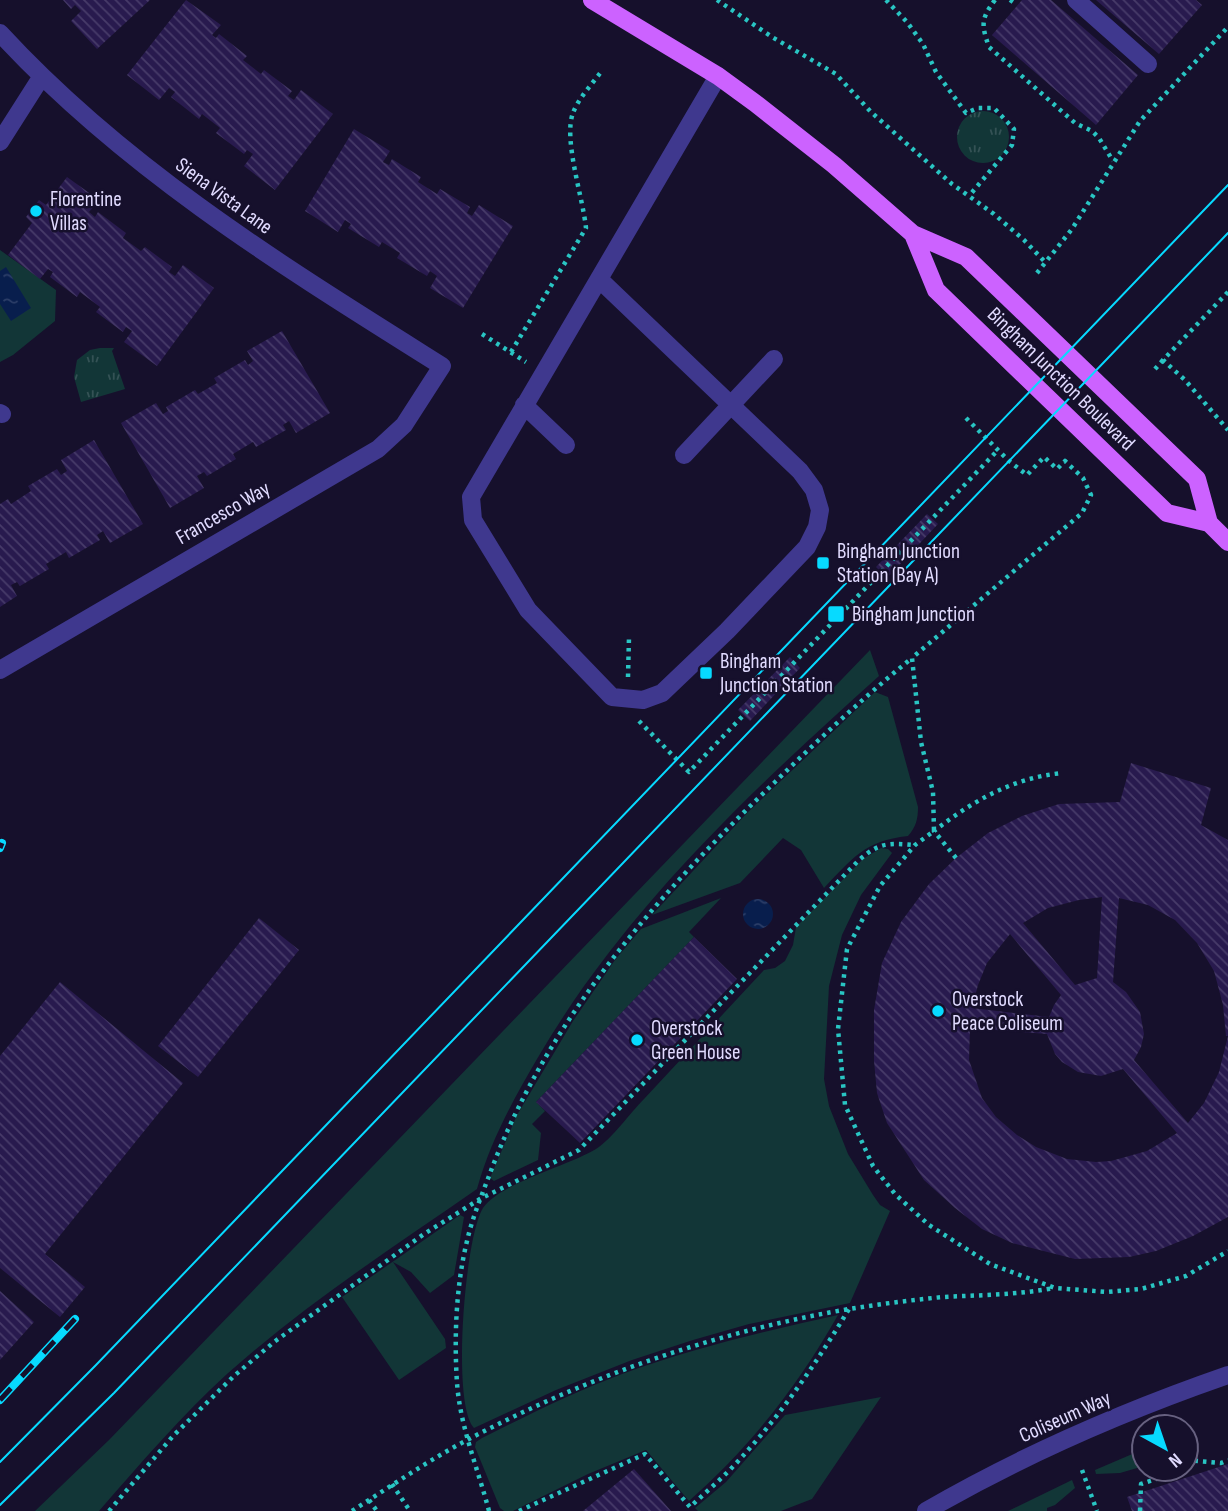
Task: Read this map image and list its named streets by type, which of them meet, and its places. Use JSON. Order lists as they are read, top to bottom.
{
  "streets": {
    "main road": ["Bingham Junction Boulevard"],
    "street": ["Siena Vista Lane", "Francesco Way", "Coliseum Way"]
  },
  "crossings": [
    ["Siena Vista Lane", "Francesco Way"]
  ],
  "places": {
    "other": ["Florentine Villas", "Overstock Peace Coliseum", "Overstock Green House"],
    "transit": ["Bingham Junction Station (Bay A)", "Bingham Junction", "Bingham Junction Station"]
  },
  "north": "bottom right"
}
